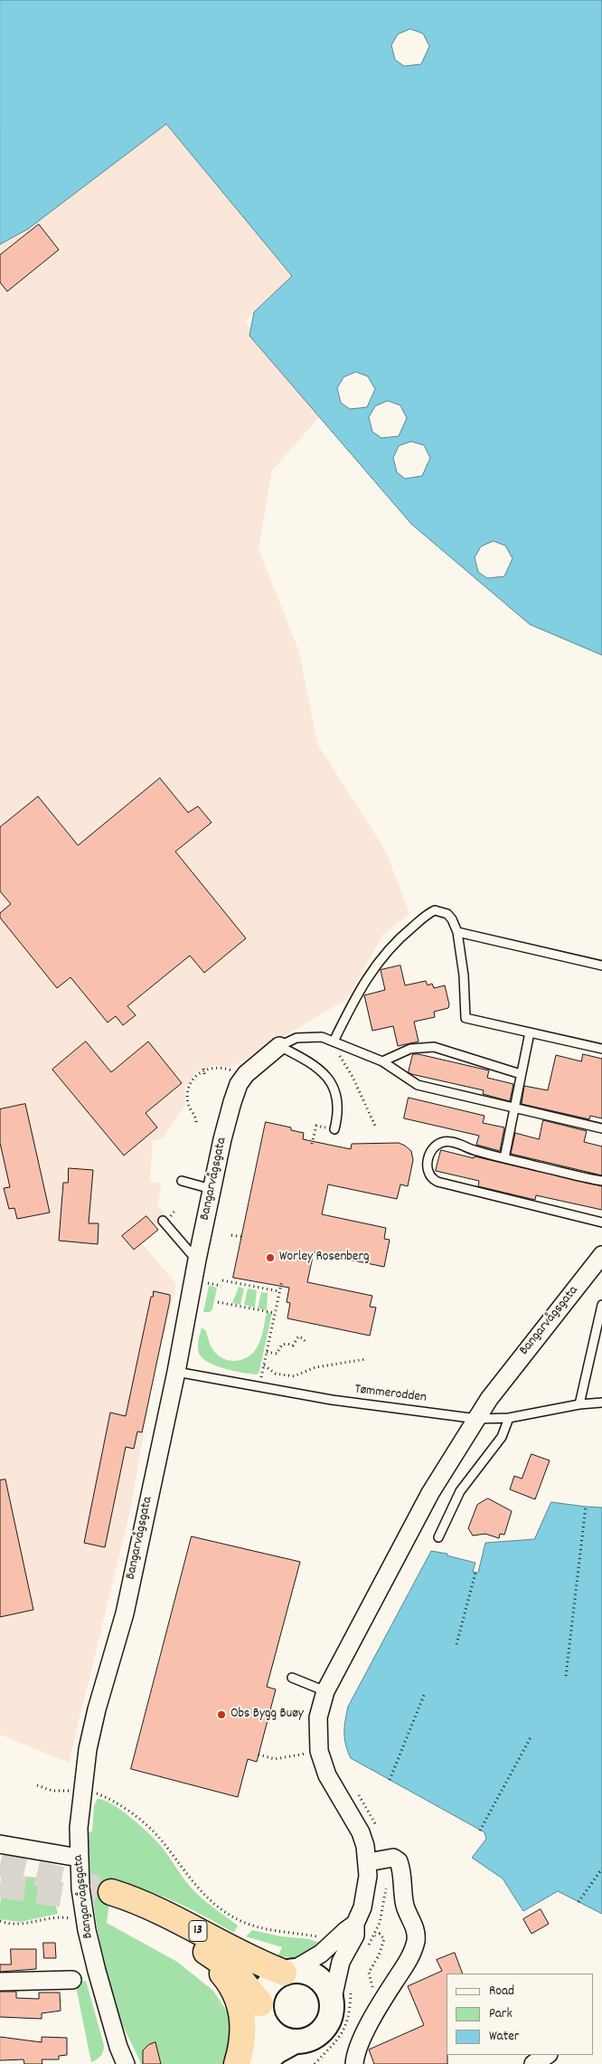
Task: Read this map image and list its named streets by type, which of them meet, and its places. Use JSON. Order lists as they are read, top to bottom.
{
  "streets": {
    "highway": ["13"],
    "street": ["Bangarvågsgata"],
    "lane": ["Tømmerodden"]
  },
  "crossings": [
    ["Bangarvågsgata", "Tømmerodden"],
    ["Bangarvågsgata", "13"]
  ],
  "places": ["Worley Rosenberg", "Obs Bygg Buøy"],
  "legend": ["Road", "Park", "Water"]
}
